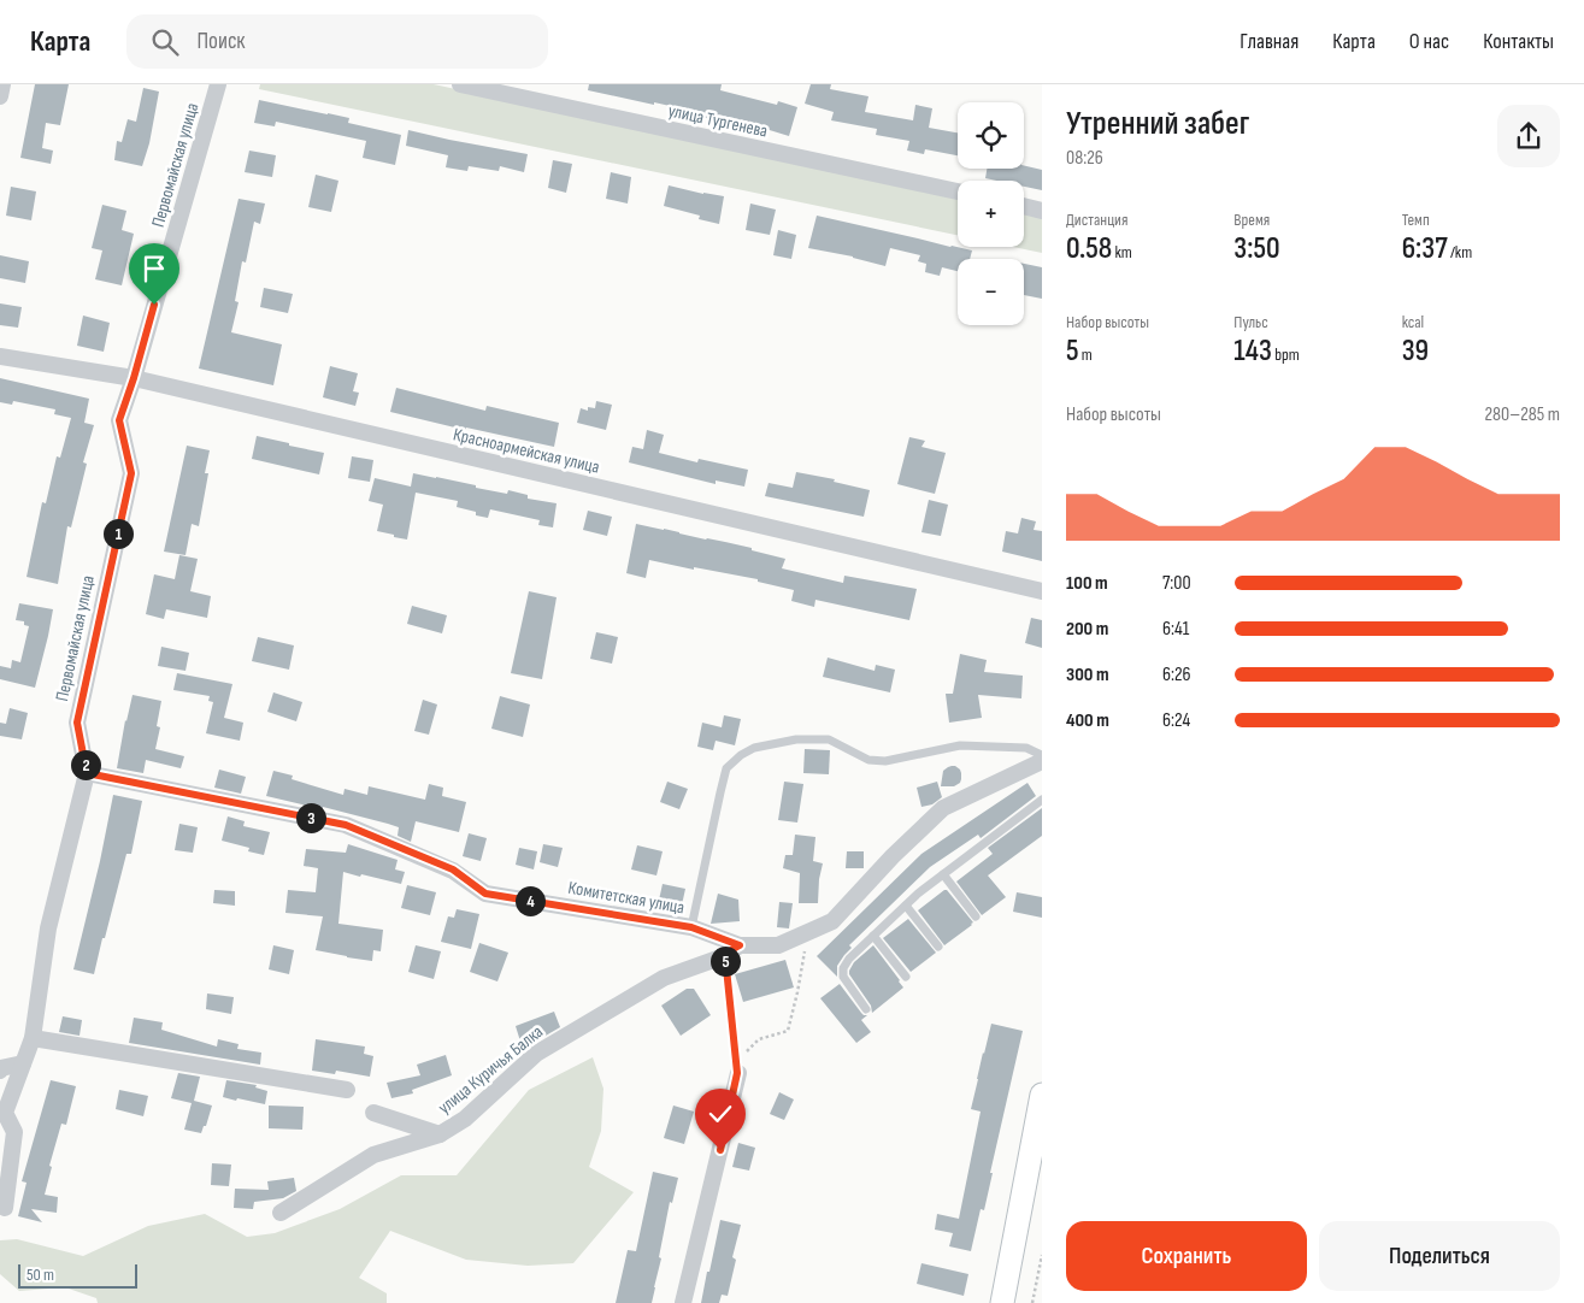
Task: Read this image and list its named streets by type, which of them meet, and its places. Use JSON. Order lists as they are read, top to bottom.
{
  "streets": {
    "street": [
      "улица Тургенева",
      "Первомайская улица",
      "Красноармейская улица",
      "Комитетская улица",
      "улица Куричья Балка"
    ]
  },
  "crossings": [
    ["Первомайская улица", "Красноармейская улица"],
    ["Первомайская улица", "Комитетская улица"],
    ["Комитетская улица", "улица Куричья Балка"]
  ],
  "scale_bar": "50 m",
  "page": {
    "header": "Карта",
    "search": "Поиск",
    "nav": [
      "Главная",
      "Карта",
      "О нас",
      "Контакты"
    ],
    "heading": ["Утренний забег", "08:26"],
    "map_buttons": ["+", "−"],
    "stats": [
      ["Дистанция", "0.58 km"],
      ["Время", "3:50"],
      ["Темп", "6:37 /km"],
      ["Набор высоты", "5 m"],
      ["Пульс", "143 bpm"],
      ["kcal", "39"]
    ],
    "chart": ["Набор высоты", "280–285 m"],
    "pins": [
      "1",
      "2",
      "3",
      "4",
      "5"
    ],
    "list": [
      {
        "name": "100 m",
        "note": "7:00"
      },
      {
        "name": "200 m",
        "note": "6:41"
      },
      {
        "name": "300 m",
        "note": "6:26"
      },
      {
        "name": "400 m",
        "note": "6:24"
      }
    ],
    "buttons": ["Сохранить", "Поделиться"],
    "scale": "50 m"
  }
}
